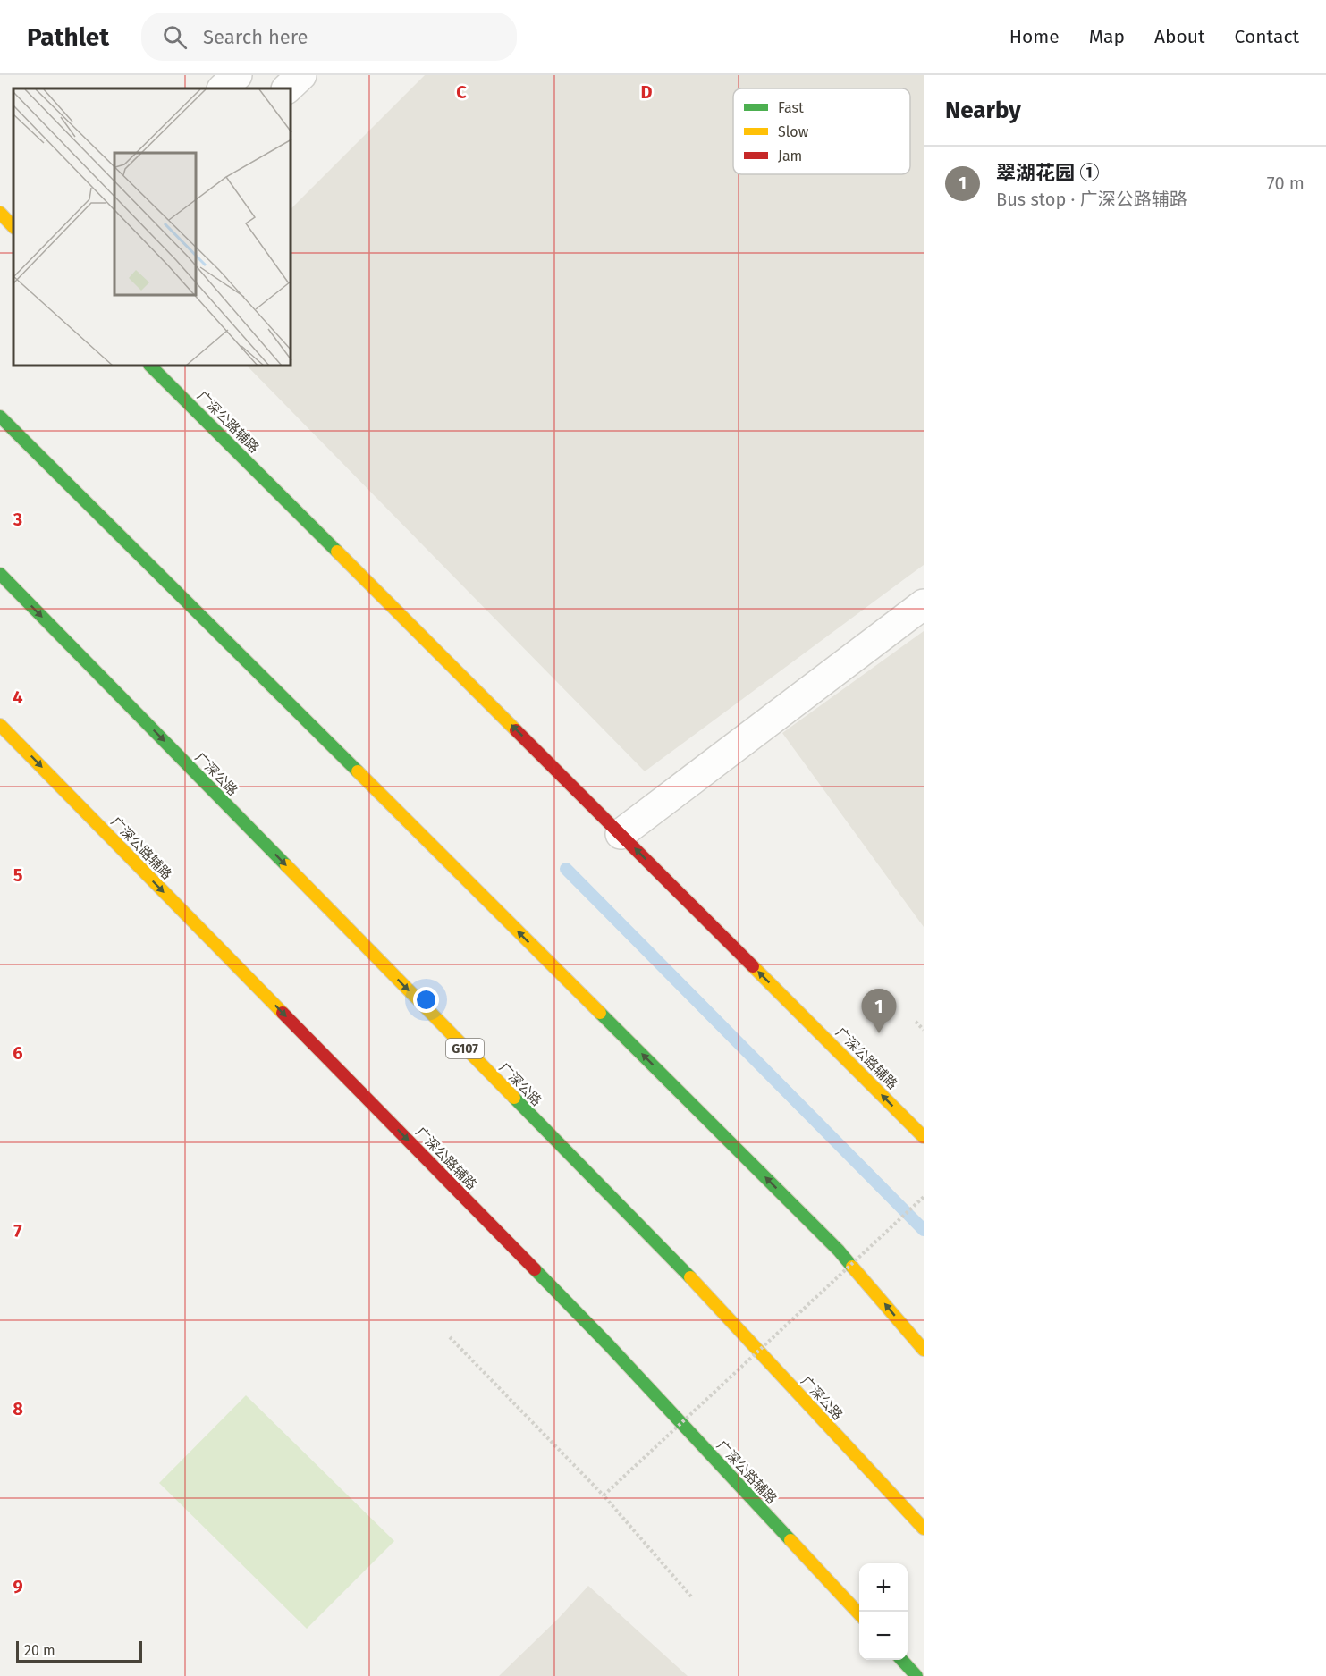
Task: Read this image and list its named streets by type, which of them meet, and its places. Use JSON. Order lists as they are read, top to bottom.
{
  "streets": {
    "main road": ["广深公路辅路", "广深公路", "G107"]
  },
  "one_way": ["广深公路"],
  "legend": ["Fast", "Slow", "Jam"],
  "scale_bar": "20 m",
  "page": {
    "header": "Pathlet",
    "search": "Search here",
    "nav": [
      "Home",
      "Map",
      "About",
      "Contact"
    ],
    "heading": "Nearby",
    "list": [
      {
        "mark": "1",
        "name": "翠湖花园 ①",
        "note": "Bus stop · 广深公路辅路",
        "value": "70 m"
      }
    ],
    "pins": "1",
    "map_buttons": ["+", "−"],
    "scale": "20 m"
  },
  "grid": {
    "columns": ["C", "D"],
    "rows": [
      "3",
      "4",
      "5",
      "6",
      "7",
      "8",
      "9"
    ]
  }
}
